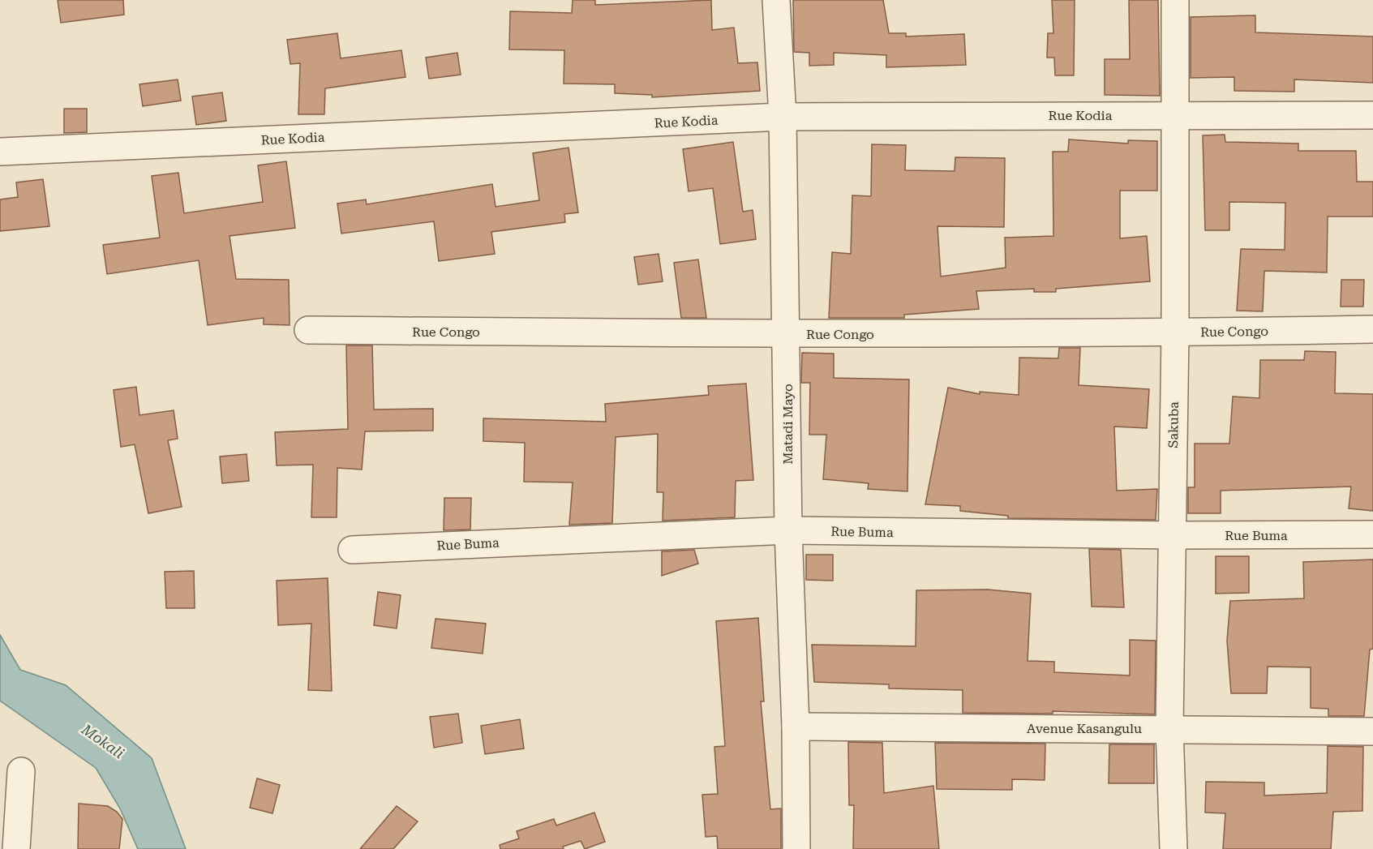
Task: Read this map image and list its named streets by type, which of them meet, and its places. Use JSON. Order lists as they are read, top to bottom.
{
  "streets": {
    "street": [
      "Rue Kodia",
      "Rue Congo",
      "Matadi Mayo",
      "Sakuba",
      "Rue Buma",
      "Avenue Kasangulu"
    ]
  },
  "crossings": [
    ["Rue Kodia", "Matadi Mayo"],
    ["Rue Kodia", "Sakuba"],
    ["Rue Congo", "Matadi Mayo"],
    ["Rue Congo", "Sakuba"],
    ["Matadi Mayo", "Rue Buma"],
    ["Matadi Mayo", "Avenue Kasangulu"],
    ["Sakuba", "Rue Buma"],
    ["Sakuba", "Avenue Kasangulu"]
  ],
  "water": ["Mokali"]
}
